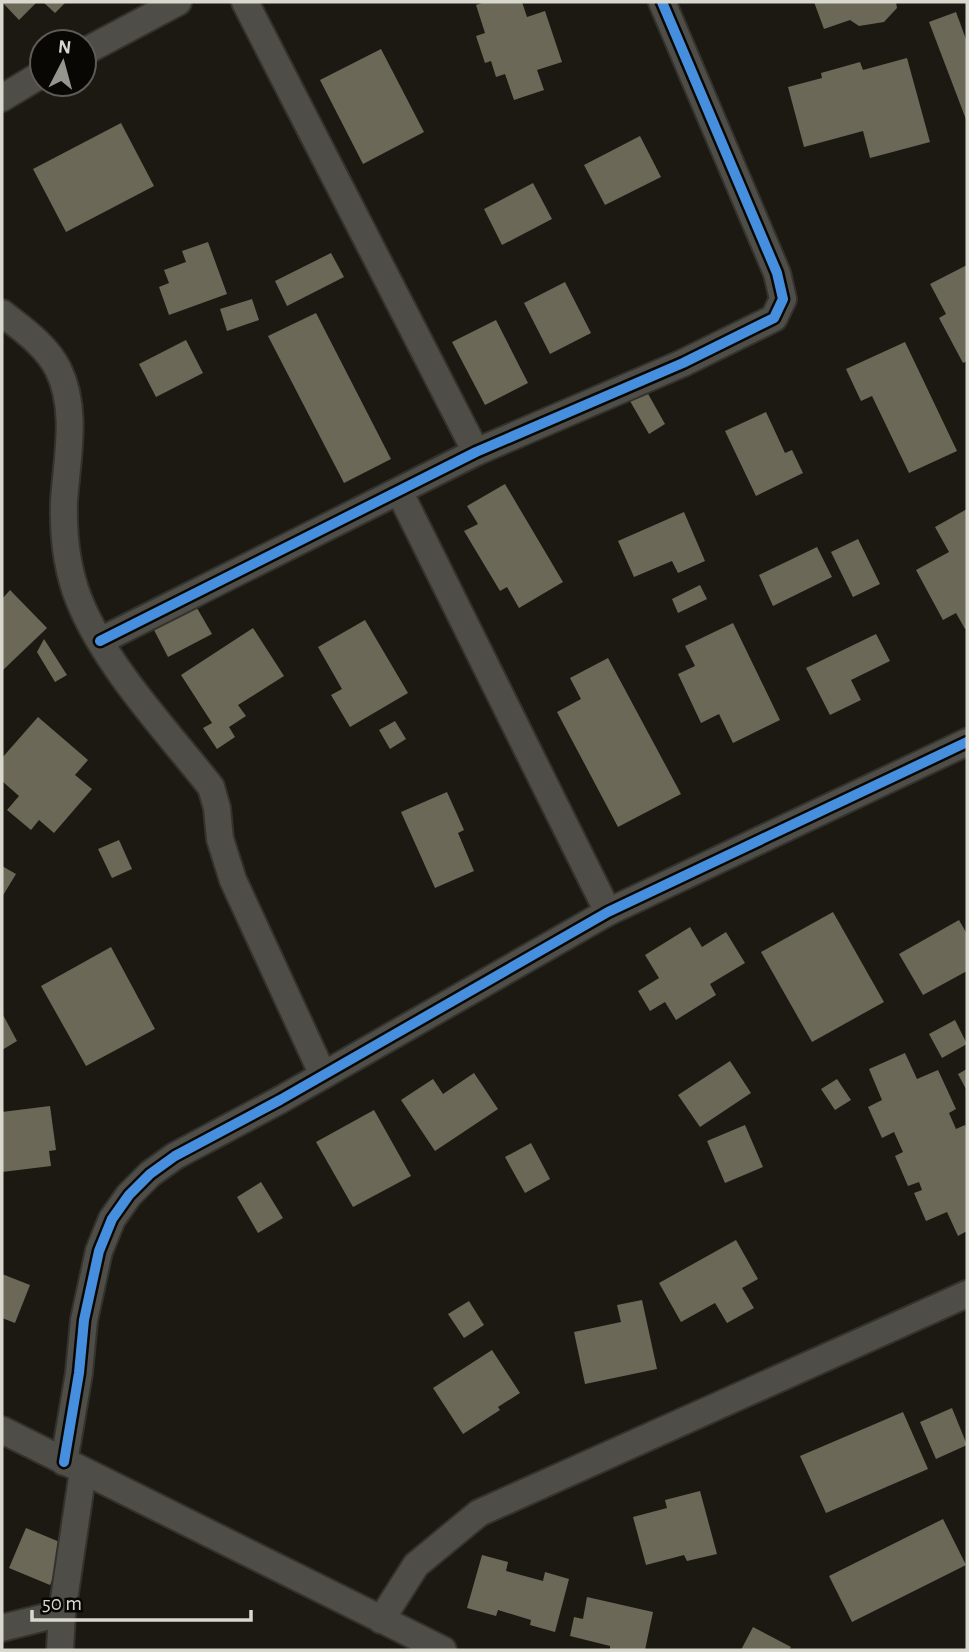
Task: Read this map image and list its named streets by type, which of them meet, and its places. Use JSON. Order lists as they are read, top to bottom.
{
  "scale_bar": "50 m",
  "north": "top"
}
